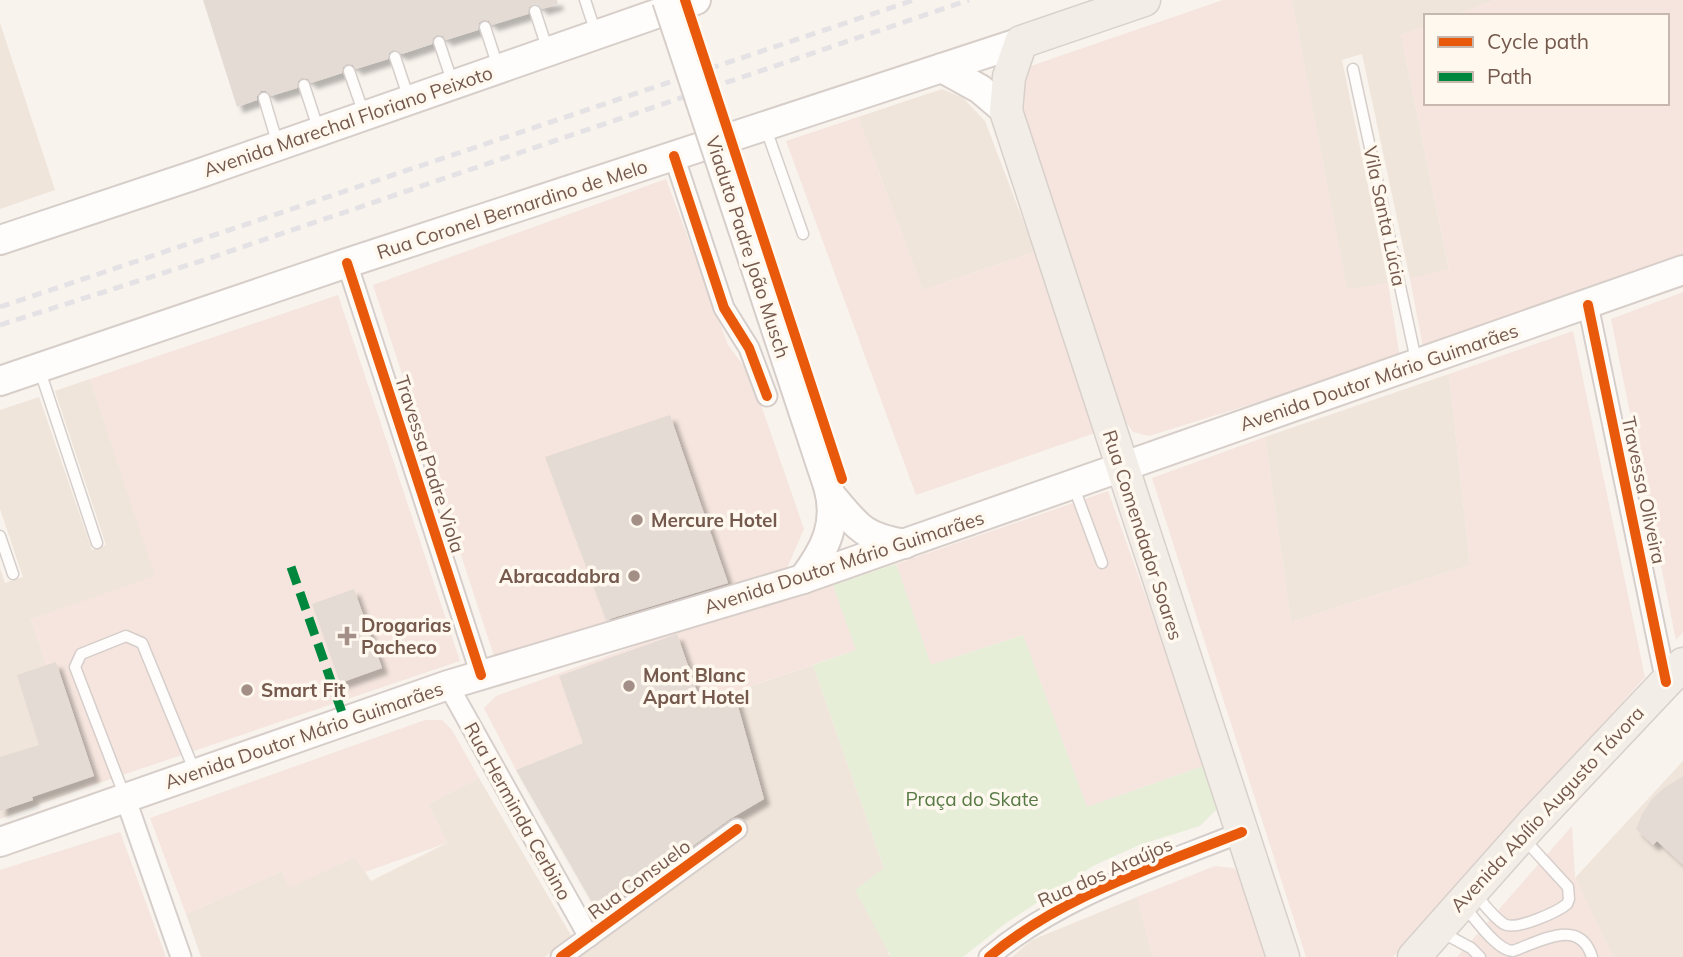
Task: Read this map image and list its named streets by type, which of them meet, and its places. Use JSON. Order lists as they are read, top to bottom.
{
  "streets": {
    "main road": [
      "Avenida Marechal Floriano Peixoto",
      "Rua Coronel Bernardino de Melo",
      "Viaduto Padre João Musch",
      "Avenida Doutor Mário Guimarães",
      "Rua Comendador Soares",
      "Avenida Abílio Augusto Távora"
    ],
    "street": [
      "Travessa Padre Viola",
      "Travessa Oliveira",
      "Rua Herminda Cerbino",
      "Rua dos Araújos",
      "Rua Consuelo"
    ],
    "lane": ["Vila Santa Lúcia"]
  },
  "crossings": [
    ["Rua Coronel Bernardino de Melo", "Travessa Padre Viola"],
    ["Rua Coronel Bernardino de Melo", "Rua Comendador Soares"],
    ["Vila Santa Lúcia", "Avenida Doutor Mário Guimarães"],
    ["Viaduto Padre João Musch", "Avenida Doutor Mário Guimarães"],
    ["Avenida Doutor Mário Guimarães", "Travessa Padre Viola"],
    ["Avenida Doutor Mário Guimarães", "Travessa Oliveira"],
    ["Avenida Doutor Mário Guimarães", "Rua Comendador Soares"],
    ["Avenida Doutor Mário Guimarães", "Rua Herminda Cerbino"],
    ["Travessa Oliveira", "Avenida Abílio Augusto Távora"],
    ["Rua Comendador Soares", "Rua dos Araújos"],
    ["Rua Herminda Cerbino", "Rua Consuelo"]
  ],
  "parks": ["Praça do Skate"],
  "places": {
    "other": [
      "Mercure Hotel",
      "Abracadabra",
      "Mont Blanc Apart Hotel",
      "Smart Fit"
    ],
    "health": ["Drogarias Pacheco"]
  },
  "legend": ["Cycle path", "Path"]
}
